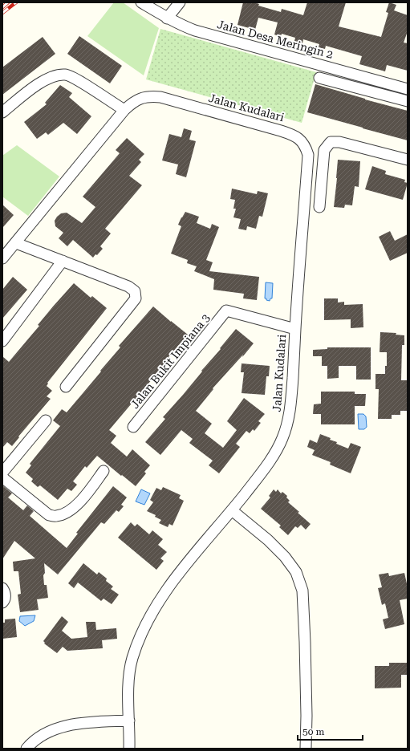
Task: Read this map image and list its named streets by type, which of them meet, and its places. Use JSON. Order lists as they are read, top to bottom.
{
  "streets": {
    "street": ["Jalan Desa Meringin 2", "Jalan Kudalari", "Jalan Bukit Impiana 3"]
  },
  "crossings": [
    ["Jalan Kudalari", "Jalan Bukit Impiana 3"]
  ],
  "scale_bar": "50 m"
}
